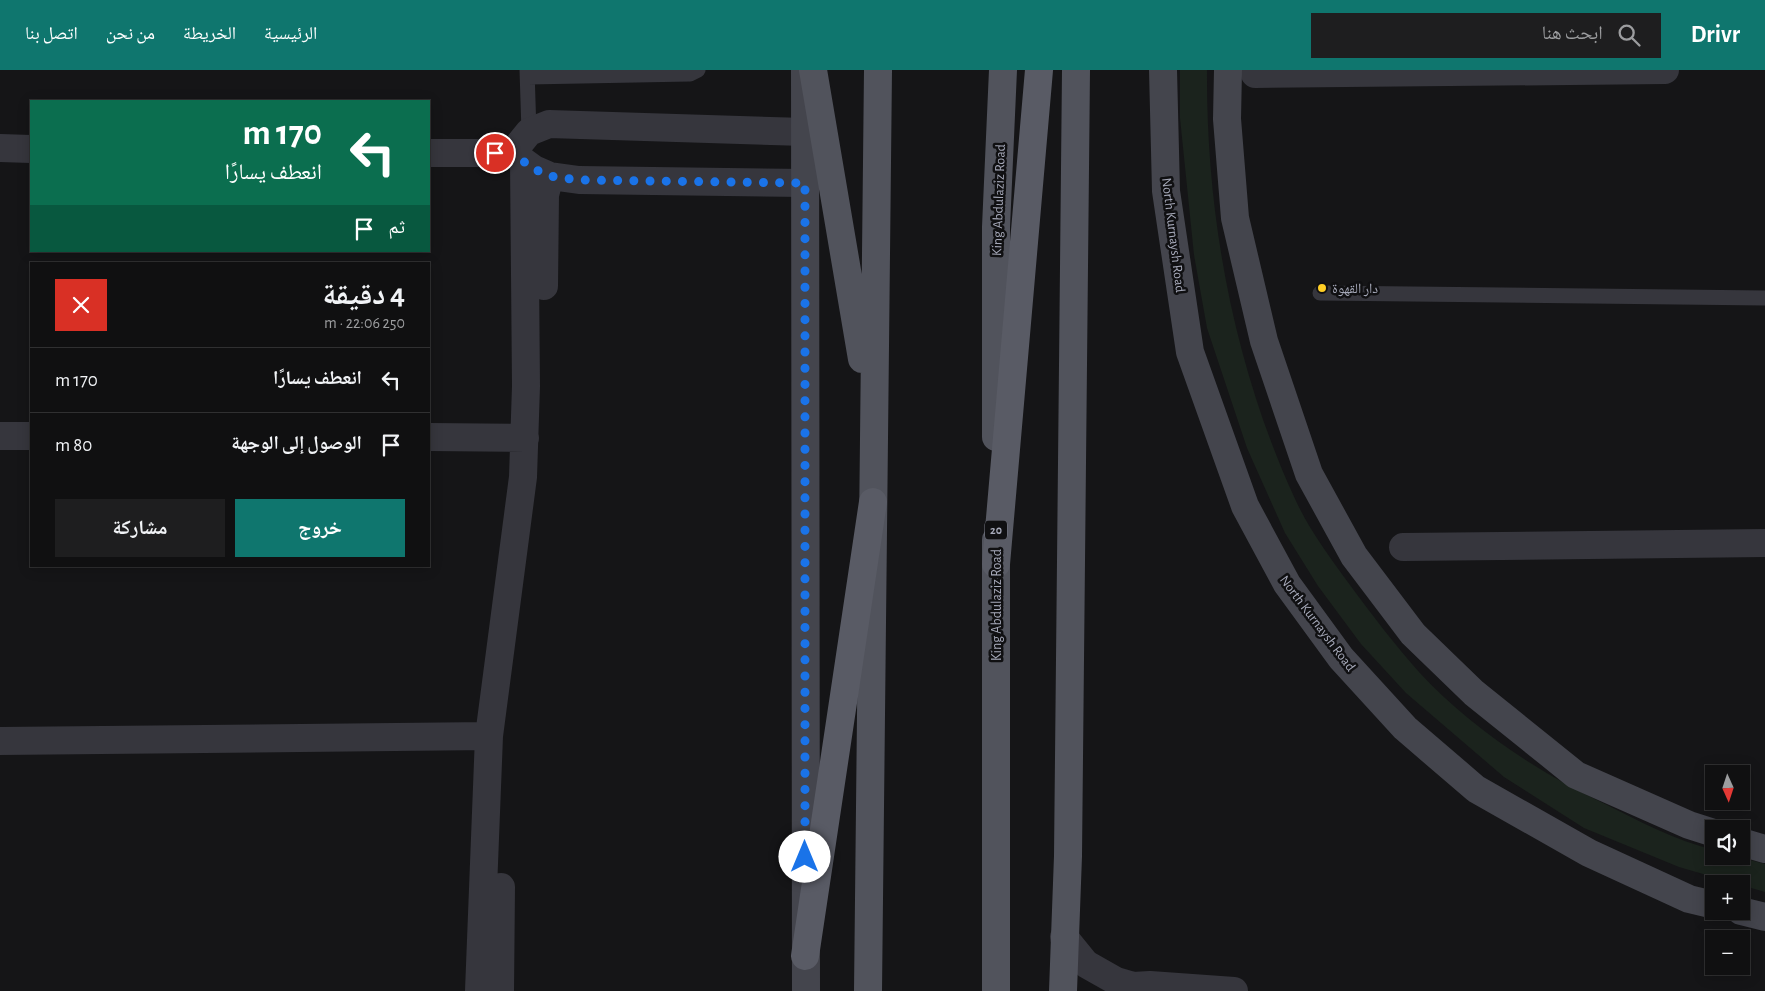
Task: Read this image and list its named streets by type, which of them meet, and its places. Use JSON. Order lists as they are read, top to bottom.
{
  "streets": {
    "main road": ["King Abdulaziz Road", "North Kurnaysh Road", "20"]
  },
  "places": ["دار القهوة"],
  "north": "bottom",
  "page": {
    "header": "Drivr",
    "search": "ابحث هنا",
    "nav": [
      "الرئيسية",
      "الخريطة",
      "من نحن",
      "اتصل بنا"
    ],
    "turn": ["170 m", "انعطف يسارًا"],
    "then": "ثم",
    "heading": ["4 دقيقة", "250 m · 22:06"],
    "list": [
      {
        "name": "انعطف يسارًا",
        "value": "170 m"
      },
      {
        "name": "الوصول إلى الوجهة",
        "value": "80 m"
      }
    ],
    "buttons": ["خروج", "مشاركة"],
    "map_buttons": ["+", "−"]
  }
}
